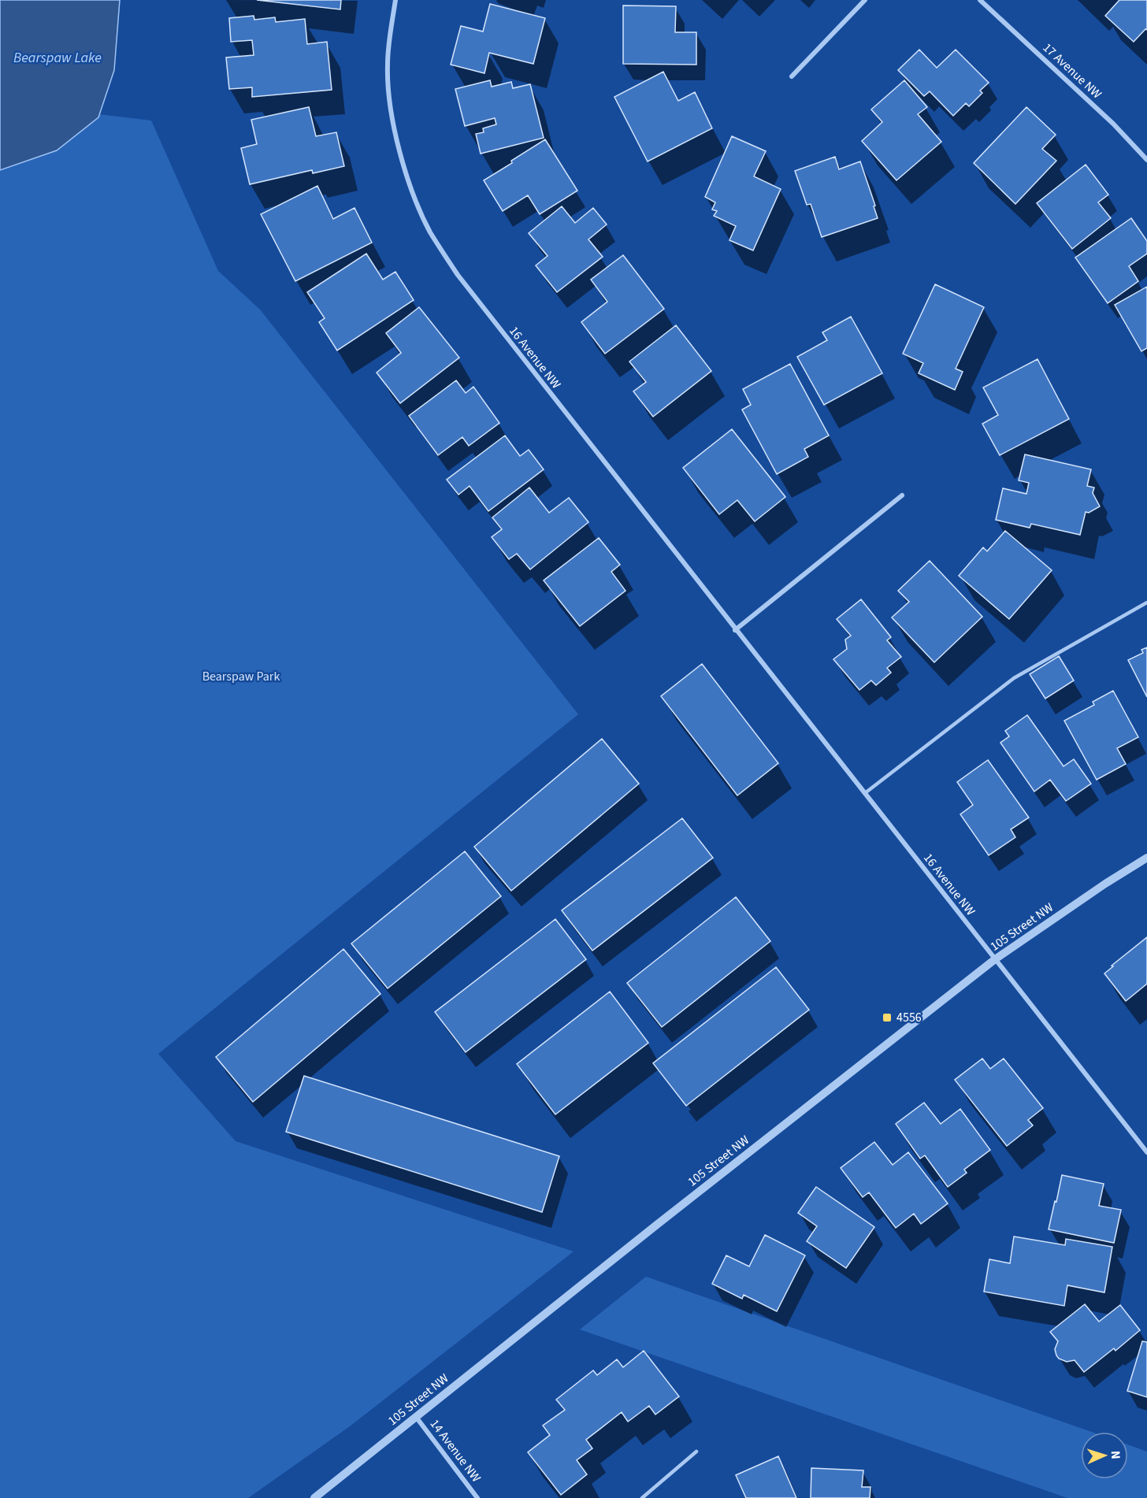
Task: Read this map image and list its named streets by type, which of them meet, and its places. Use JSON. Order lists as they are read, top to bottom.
{
  "streets": {
    "street": [
      "17 Avenue NW",
      "16 Avenue NW",
      "105 Street NW",
      "14 Avenue NW"
    ]
  },
  "crossings": [
    ["16 Avenue NW", "105 Street NW"],
    ["105 Street NW", "14 Avenue NW"]
  ],
  "water": ["Bearspaw Lake"],
  "parks": ["Bearspaw Park"],
  "places": {
    "transit": ["4556"]
  },
  "north": "right"
}
